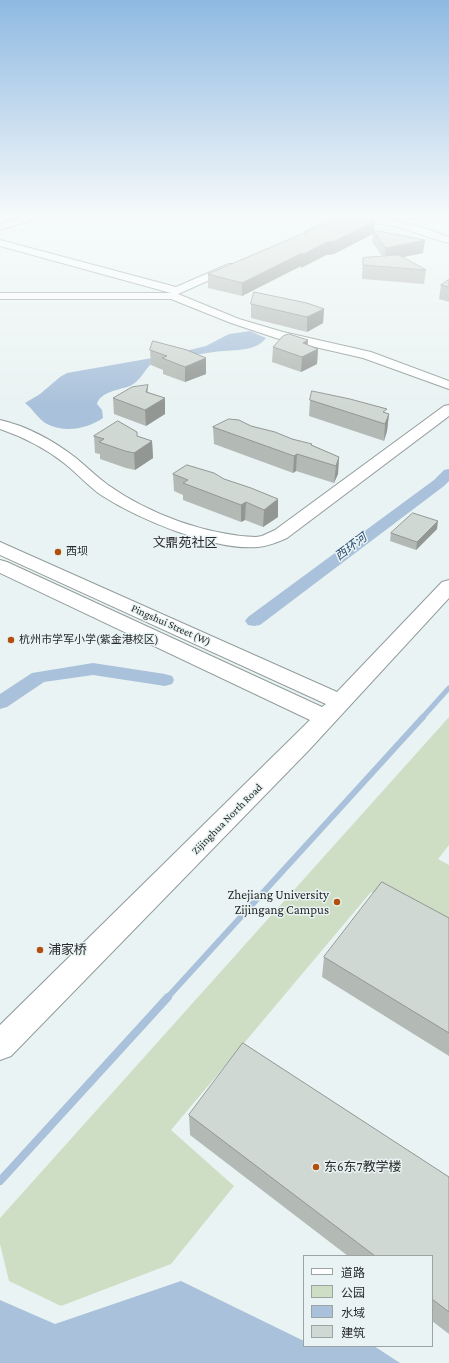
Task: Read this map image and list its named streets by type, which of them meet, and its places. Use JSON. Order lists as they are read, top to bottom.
{
  "streets": {
    "main road": ["Pingshui Street (W)", "Zijinghua North Road"]
  },
  "crossings": [
    ["Pingshui Street (W)", "Zijinghua North Road"]
  ],
  "districts": ["文鼎苑社区"],
  "water": ["西环河"],
  "places": [
    "西坝",
    "杭州市学军小学(紫金港校区)",
    "Zhejiang University Zijingang Campus",
    "浦家桥",
    "东6东7教学楼"
  ],
  "legend": [
    "道路",
    "公园",
    "水域",
    "建筑"
  ]
}
